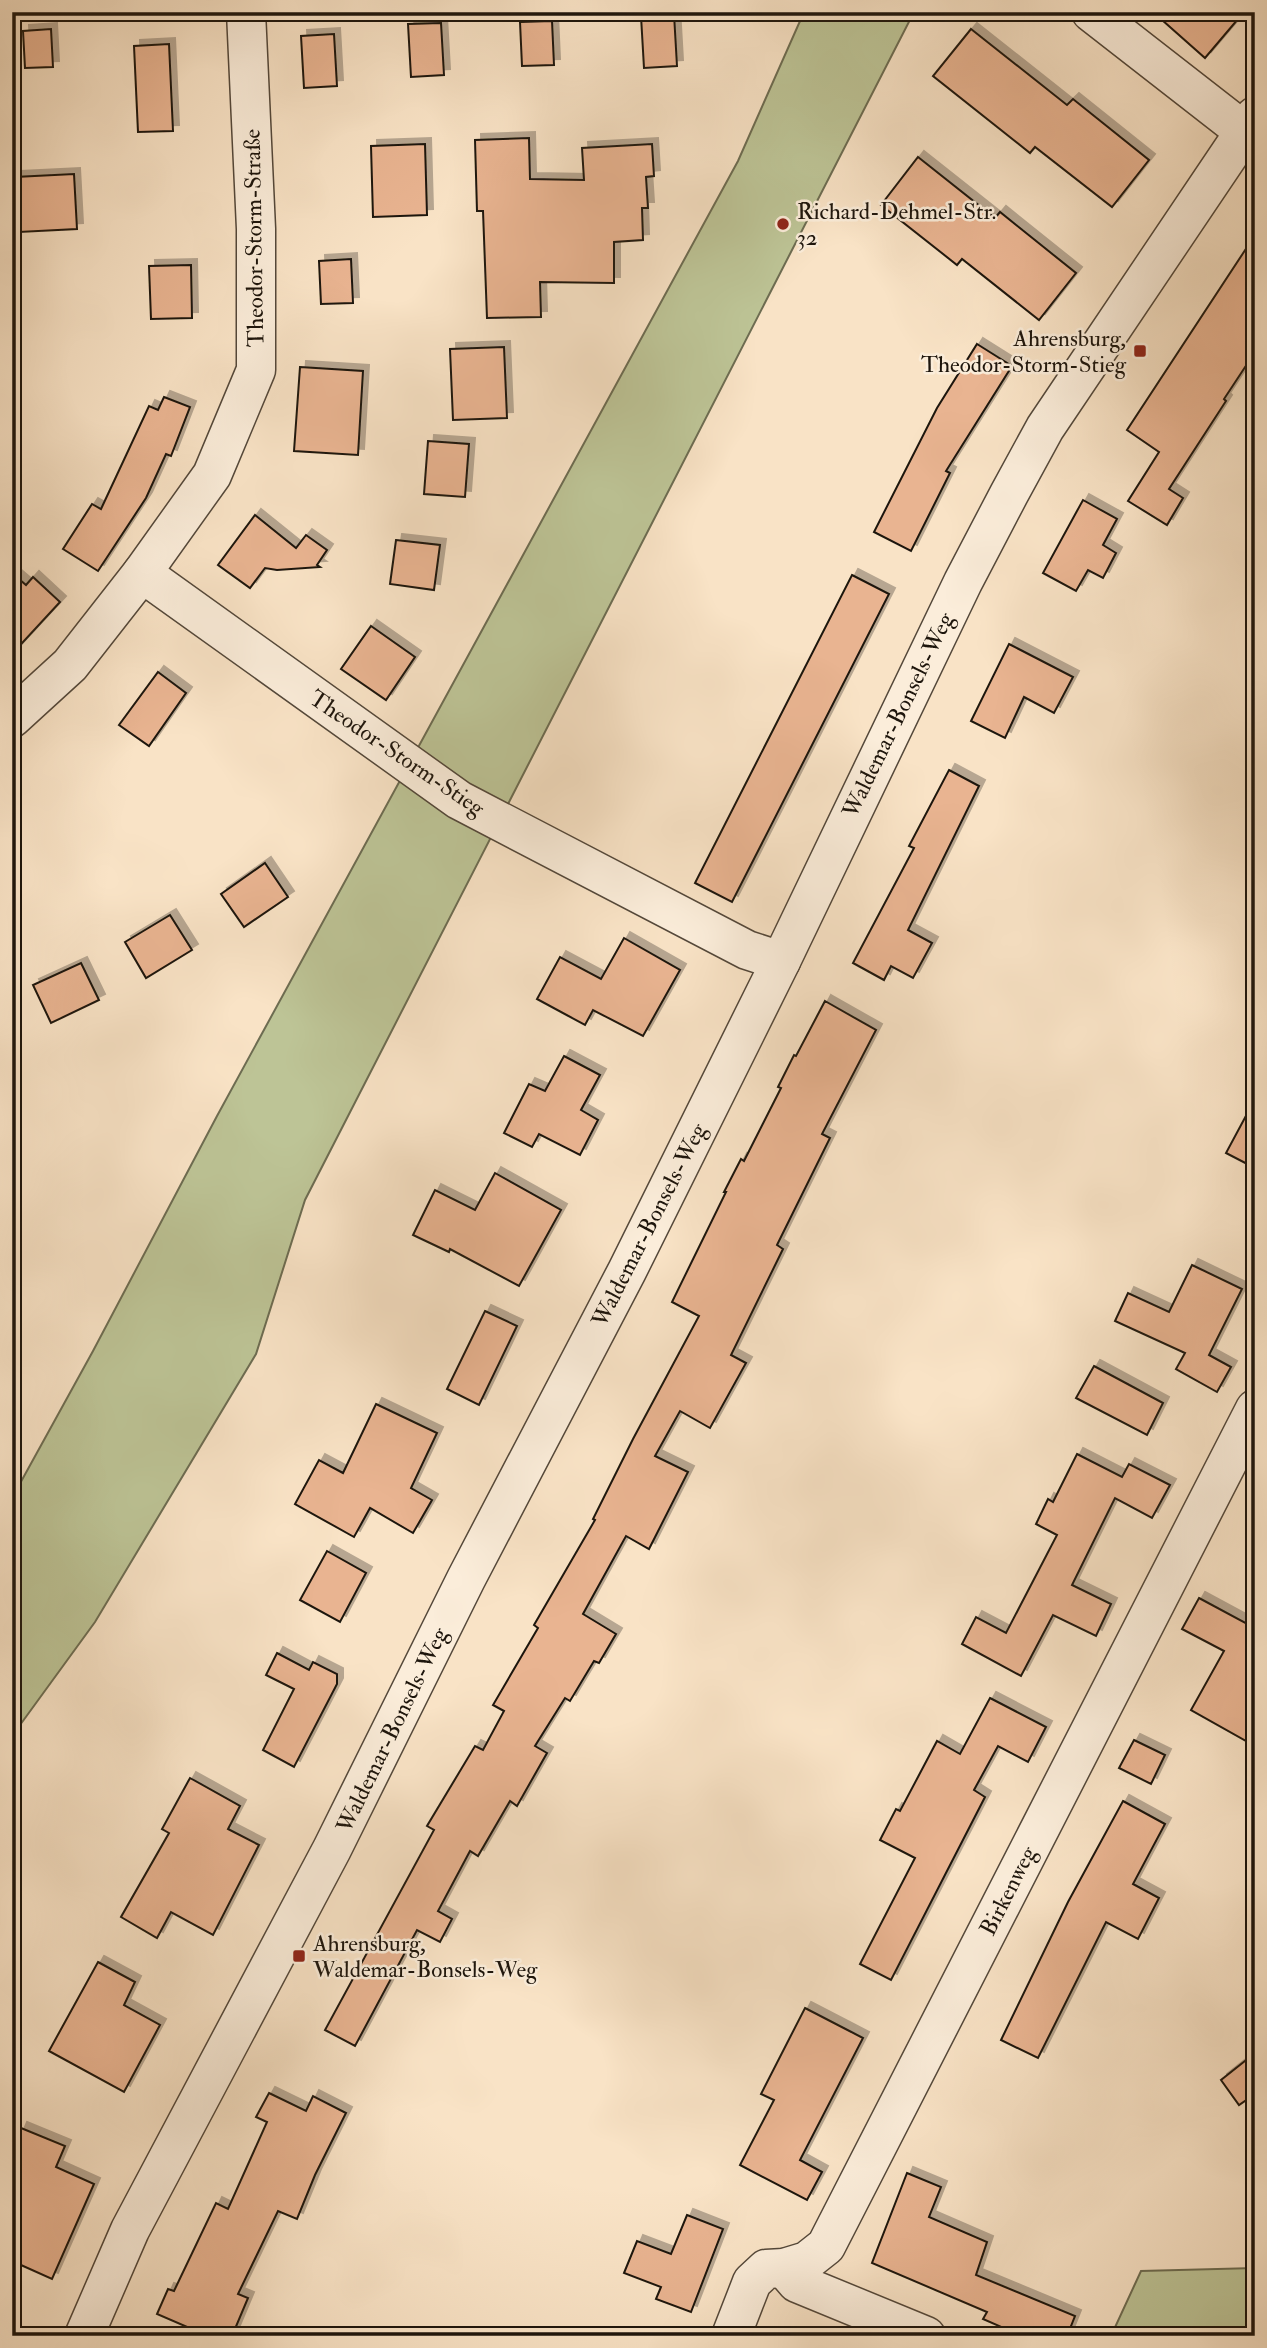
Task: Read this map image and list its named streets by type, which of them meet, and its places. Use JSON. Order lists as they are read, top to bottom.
{
  "streets": {
    "street": [
      "Theodor-Storm-Straße",
      "Waldemar-Bonsels-Weg",
      "Theodor-Storm-Stieg",
      "Birkenweg"
    ]
  },
  "crossings": [
    ["Theodor-Storm-Straße", "Theodor-Storm-Stieg"],
    ["Waldemar-Bonsels-Weg", "Theodor-Storm-Stieg"]
  ],
  "places": {
    "other": ["Richard-Dehmel-Str. 32"],
    "transit": ["Ahrensburg, Theodor-Storm-Stieg", "Ahrensburg, Waldemar-Bonsels-Weg"]
  }
}
